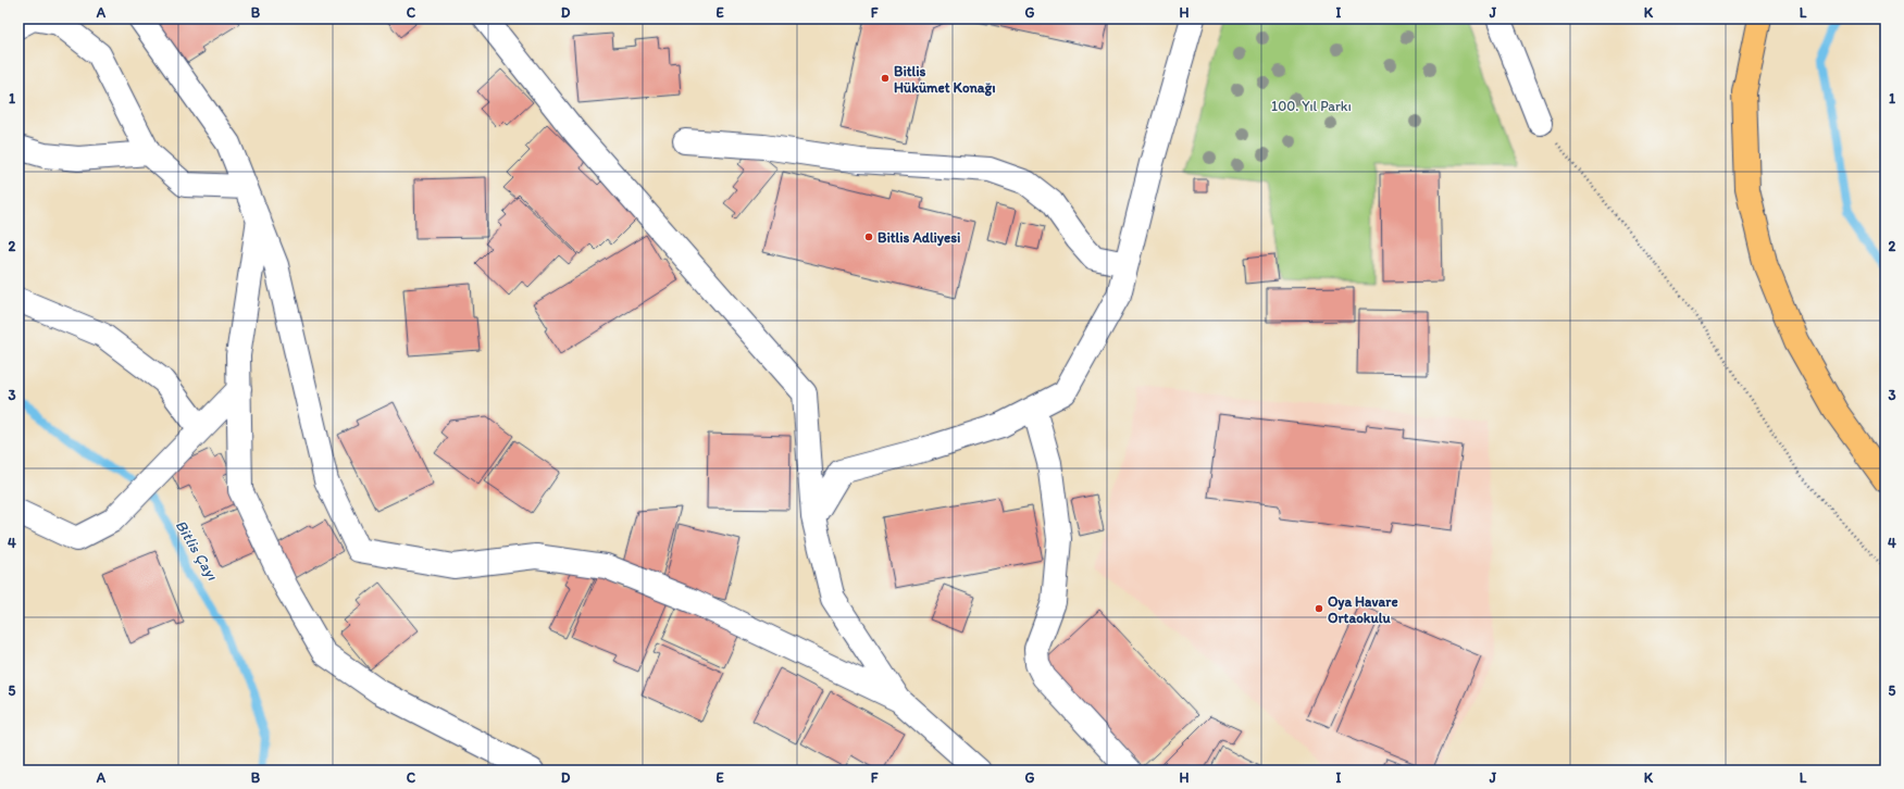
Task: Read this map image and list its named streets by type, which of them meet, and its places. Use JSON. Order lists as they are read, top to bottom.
{
  "water": ["Bitlis Çayı"],
  "parks": ["100. Yıl Parkı"],
  "places": ["Bitlis Hükümet Konağı", "Bitlis Adliyesi", "Oya Havare Ortaokulu"],
  "grid": {
    "columns": [
      "A",
      "B",
      "C",
      "D",
      "E",
      "F",
      "G",
      "H",
      "I",
      "J",
      "K",
      "L"
    ],
    "rows": [
      "1",
      "2",
      "3",
      "4",
      "5"
    ]
  }
}
